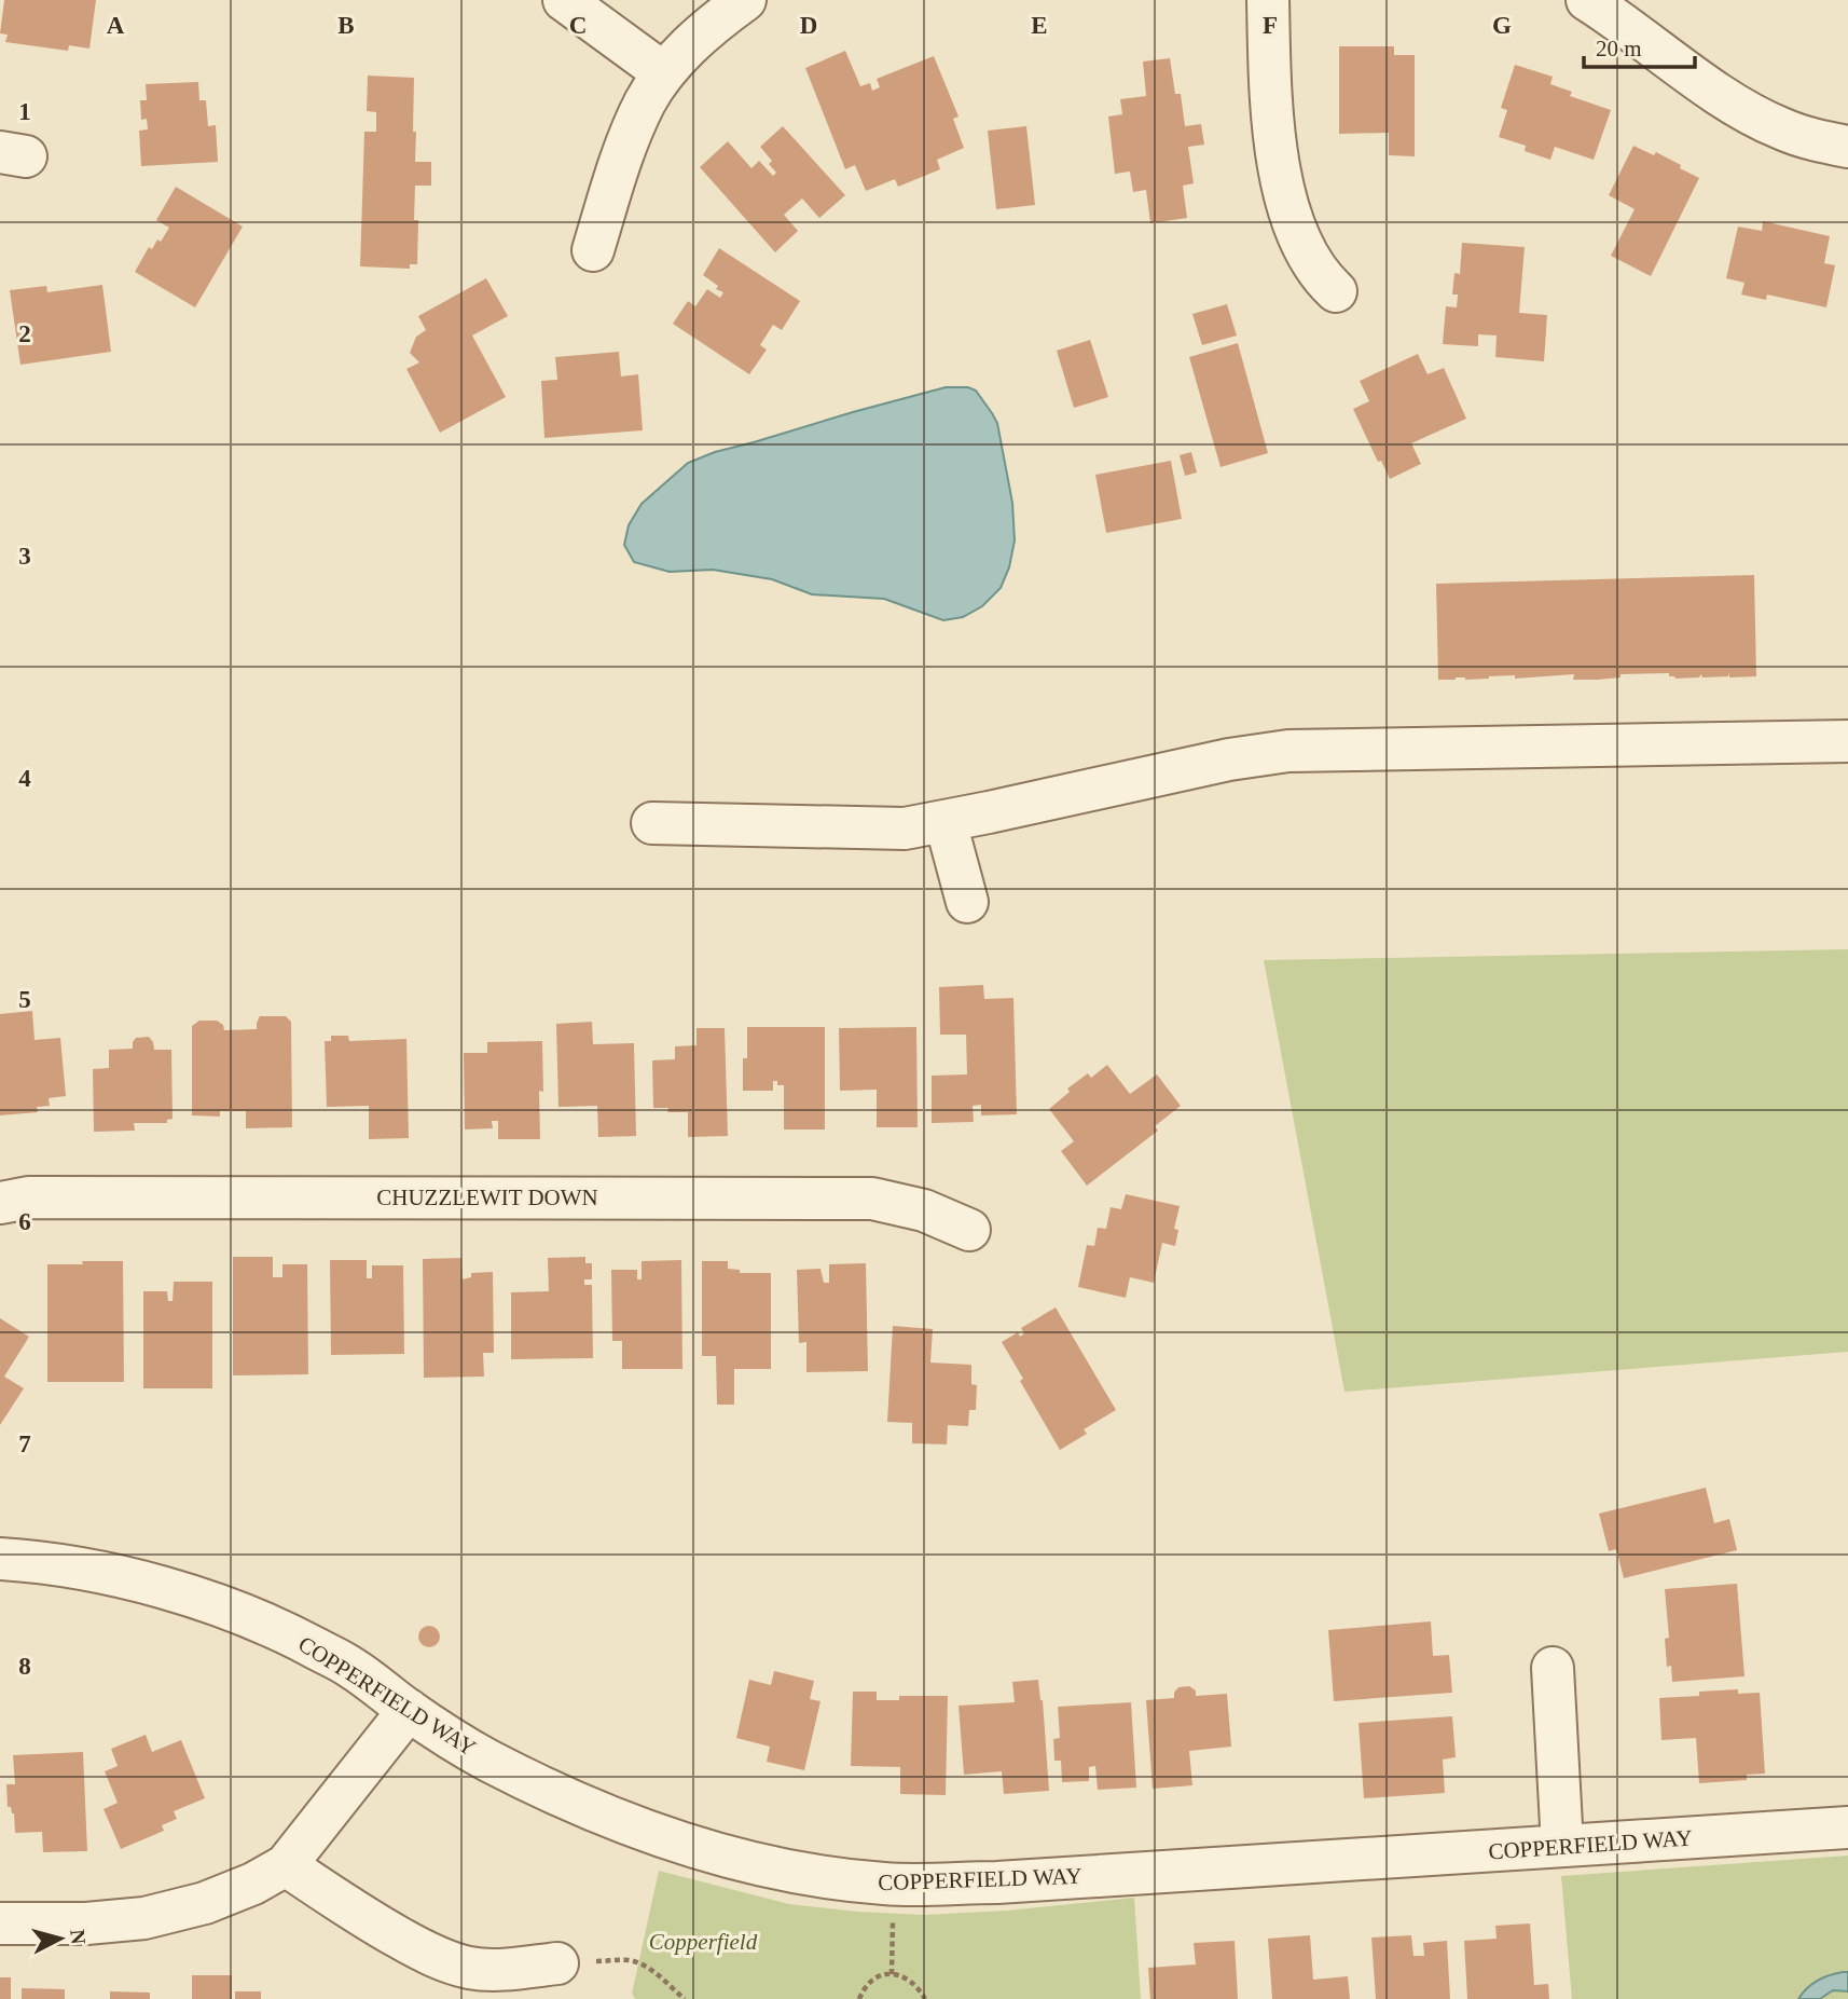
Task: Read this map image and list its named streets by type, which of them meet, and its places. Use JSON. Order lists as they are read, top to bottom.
{
  "streets": {
    "street": ["CHUZZLEWIT DOWN", "COPPERFIELD WAY"]
  },
  "parks": ["Copperfield"],
  "scale_bar": "20 m",
  "north": "right",
  "grid": {
    "columns": [
      "A",
      "B",
      "C",
      "D",
      "E",
      "F",
      "G"
    ],
    "rows": [
      "1",
      "2",
      "3",
      "4",
      "5",
      "6",
      "7",
      "8"
    ]
  }
}
